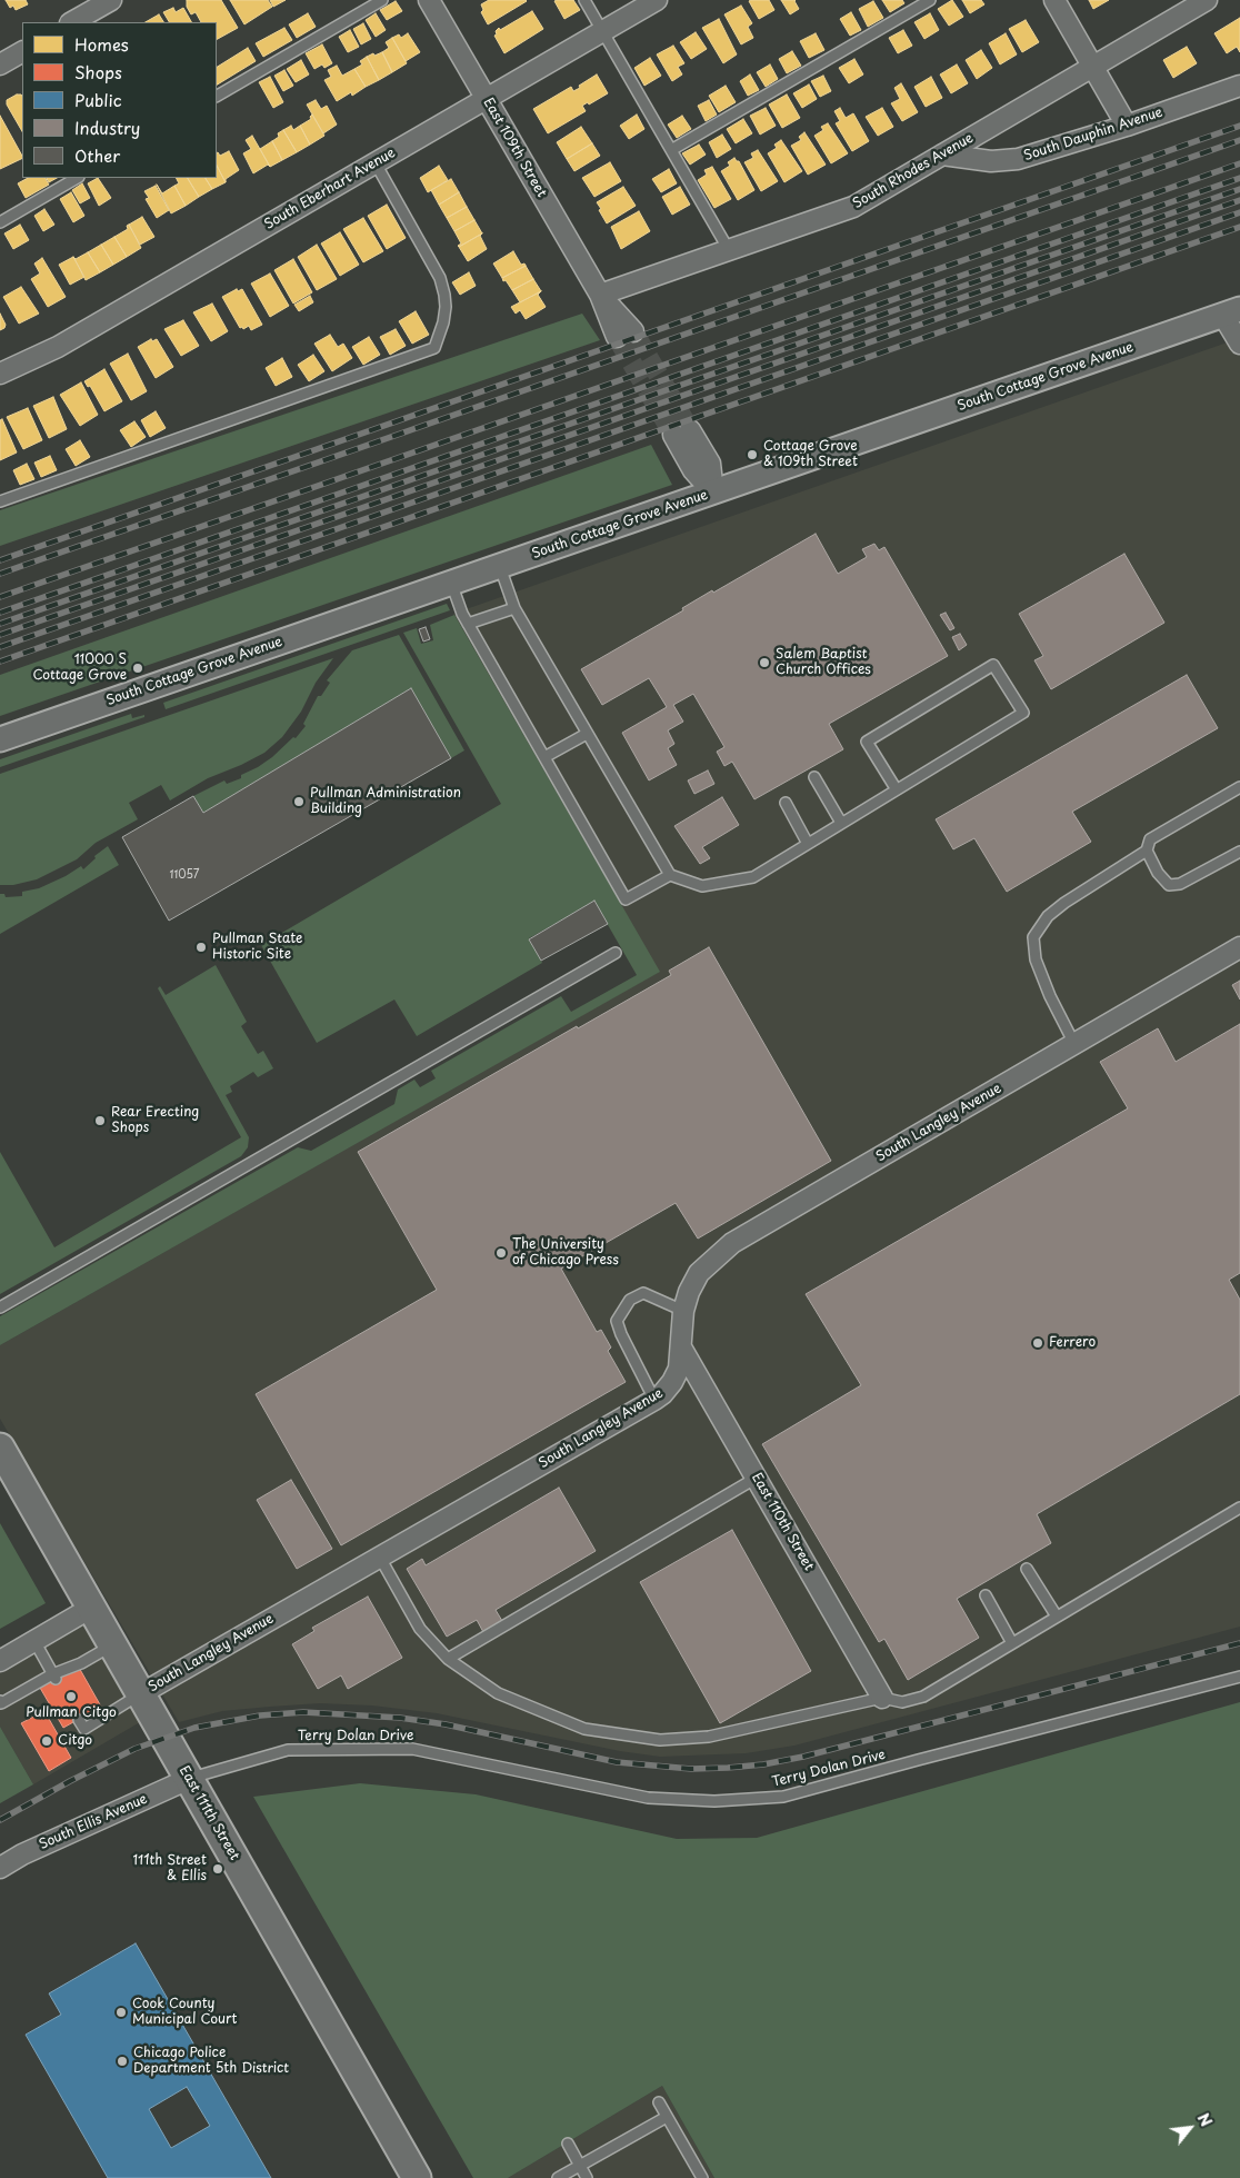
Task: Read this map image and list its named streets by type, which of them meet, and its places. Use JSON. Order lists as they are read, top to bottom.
{
  "streets": {
    "main road": ["East 111th Street"],
    "street": [
      "South Dauphin Avenue",
      "East 109th Street",
      "South Rhodes Avenue",
      "South Eberhart Avenue",
      "South Cottage Grove Avenue",
      "South Langley Avenue",
      "East 110th Street",
      "South Ellis Avenue"
    ],
    "lane": ["Terry Dolan Drive"]
  },
  "crossings": [
    ["South Dauphin Avenue", "South Rhodes Avenue"],
    ["East 109th Street", "South Rhodes Avenue"],
    ["East 109th Street", "South Eberhart Avenue"],
    ["South Langley Avenue", "East 110th Street"],
    ["South Langley Avenue", "East 111th Street"],
    ["Terry Dolan Drive", "East 111th Street"],
    ["Terry Dolan Drive", "South Ellis Avenue"],
    ["East 111th Street", "South Ellis Avenue"]
  ],
  "places": [
    "Cottage Grove & 109th Street",
    "Salem Baptist Church Offices",
    "11000 S Cottage Grove",
    "Pullman Administration Building",
    "Pullman State Historic Site",
    "Rear Erecting Shops",
    "The University of Chicago Press",
    "Ferrero",
    "Pullman Citgo",
    "Citgo",
    "111th Street & Ellis",
    "Cook County Municipal Court",
    "Chicago Police Department 5th District"
  ],
  "house_numbers": ["11057"],
  "legend": [
    "Homes",
    "Shops",
    "Public",
    "Industry",
    "Other"
  ],
  "north": "top right"
}
